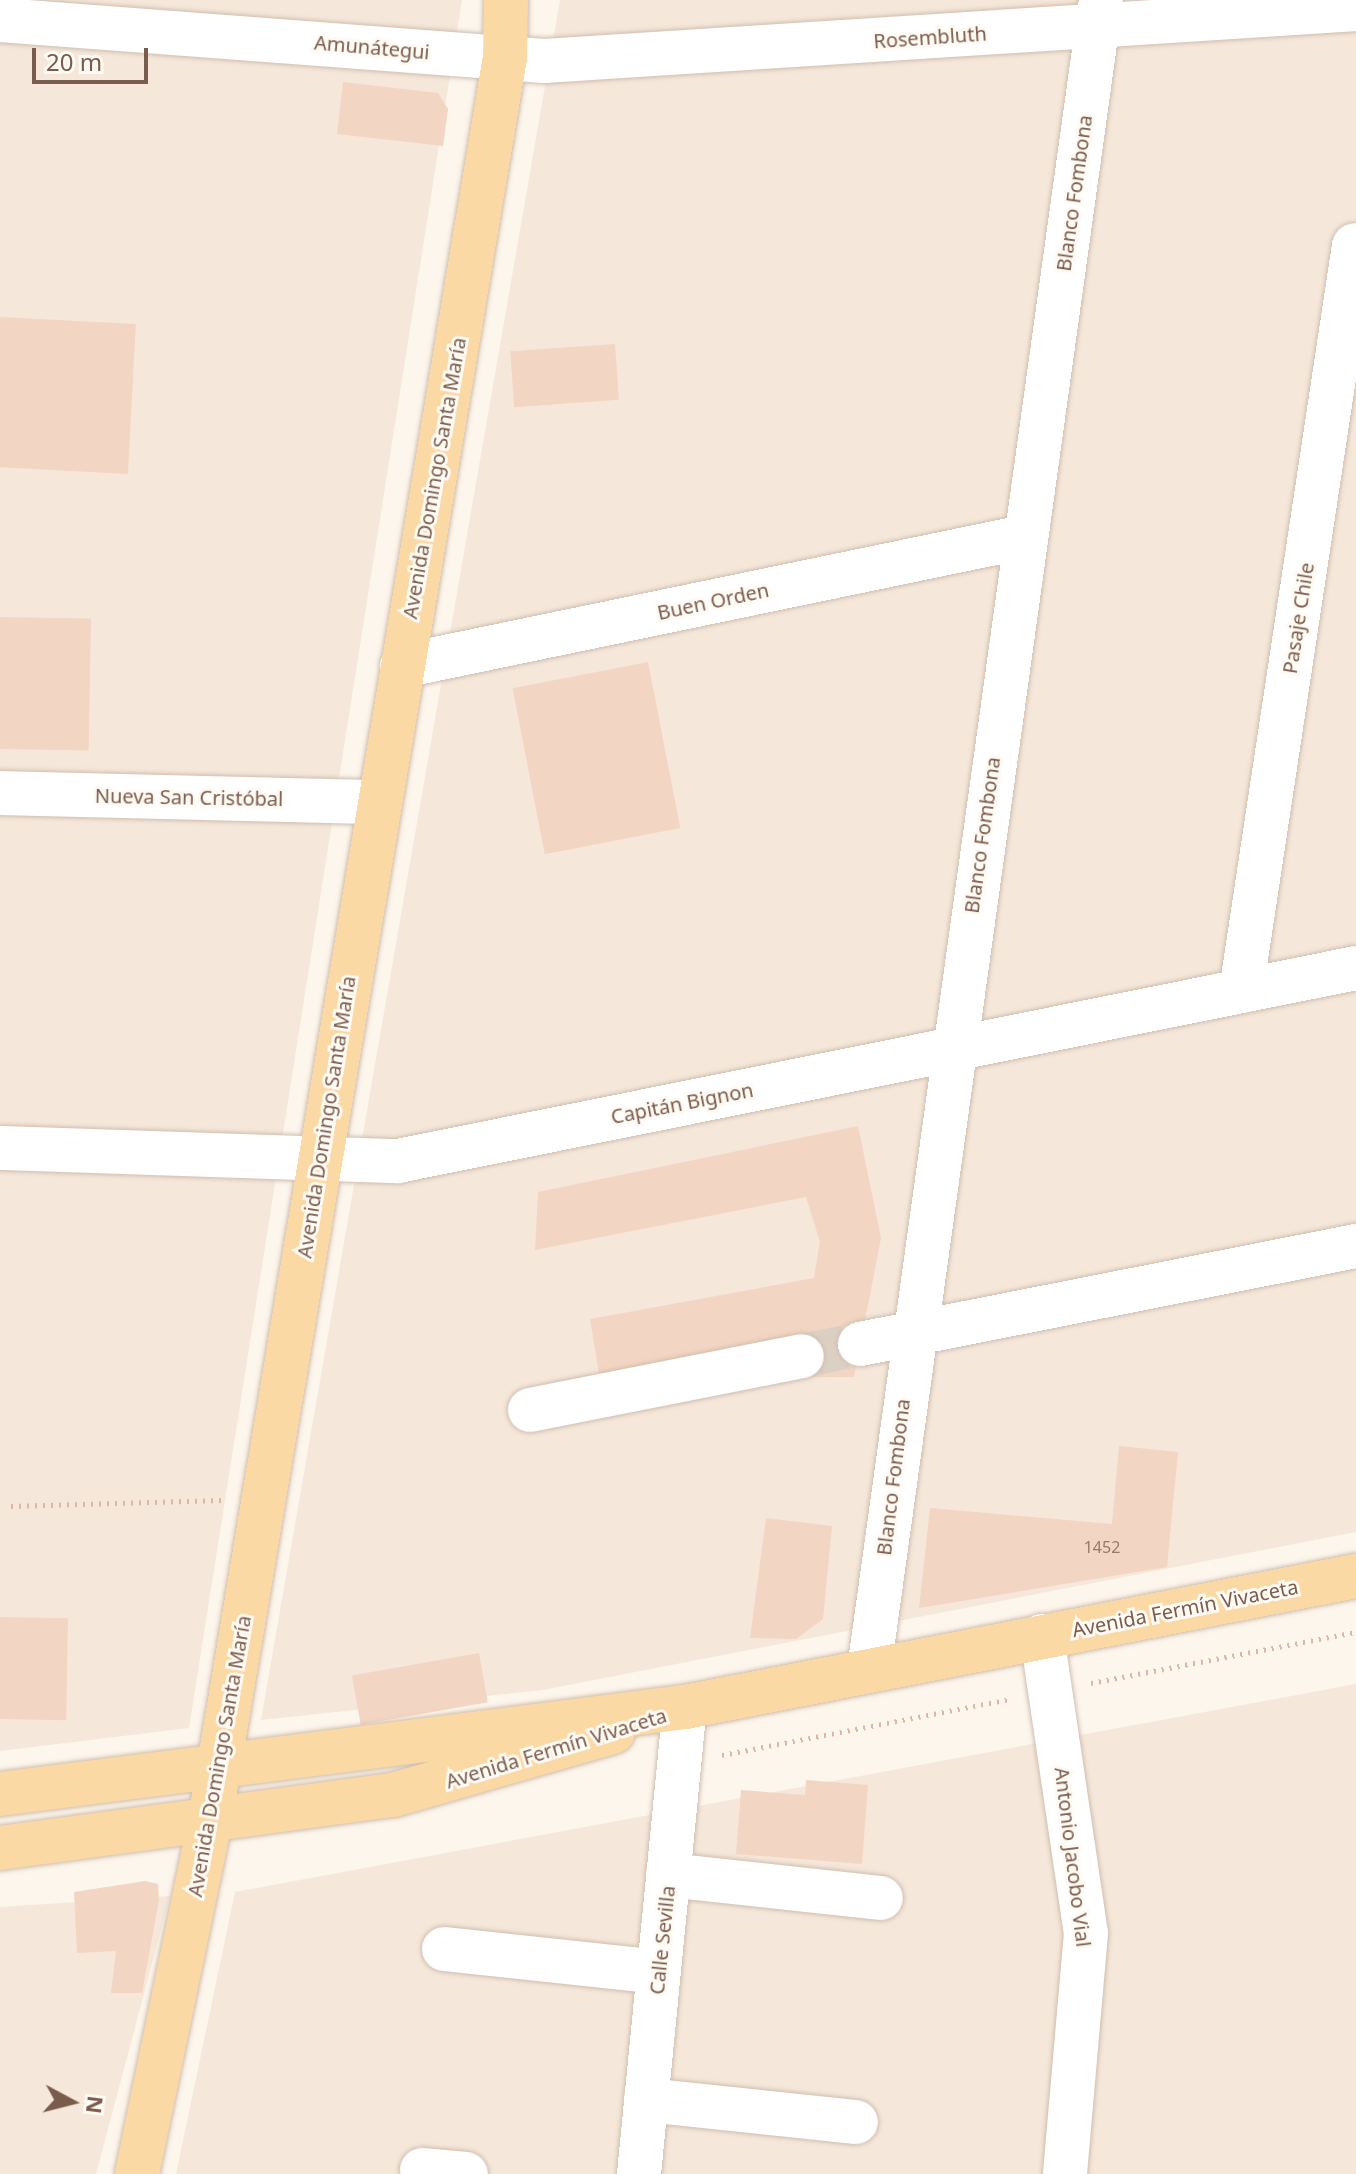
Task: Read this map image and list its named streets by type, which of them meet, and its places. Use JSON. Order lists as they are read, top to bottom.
{
  "streets": {
    "main road": ["Avenida Domingo Santa María", "Avenida Fermín Vivaceta"],
    "street": [
      "Rosembluth",
      "Amunátegui",
      "Blanco Fombona",
      "Buen Orden",
      "Pasaje Chile",
      "Nueva San Cristóbal",
      "Capitán Bignon",
      "Antonio Jacobo Vial",
      "Calle Sevilla"
    ]
  },
  "crossings": [
    ["Rosembluth", "Amunátegui"],
    ["Rosembluth", "Blanco Fombona"],
    ["Rosembluth", "Avenida Domingo Santa María"],
    ["Amunátegui", "Avenida Domingo Santa María"],
    ["Blanco Fombona", "Buen Orden"],
    ["Blanco Fombona", "Capitán Bignon"],
    ["Blanco Fombona", "Avenida Fermín Vivaceta"],
    ["Avenida Domingo Santa María", "Buen Orden"],
    ["Avenida Domingo Santa María", "Nueva San Cristóbal"],
    ["Avenida Domingo Santa María", "Capitán Bignon"],
    ["Avenida Domingo Santa María", "Avenida Fermín Vivaceta"],
    ["Pasaje Chile", "Capitán Bignon"],
    ["Avenida Fermín Vivaceta", "Antonio Jacobo Vial"],
    ["Avenida Fermín Vivaceta", "Calle Sevilla"]
  ],
  "house_numbers": ["1452"],
  "scale_bar": "20 m",
  "north": "right"
}
